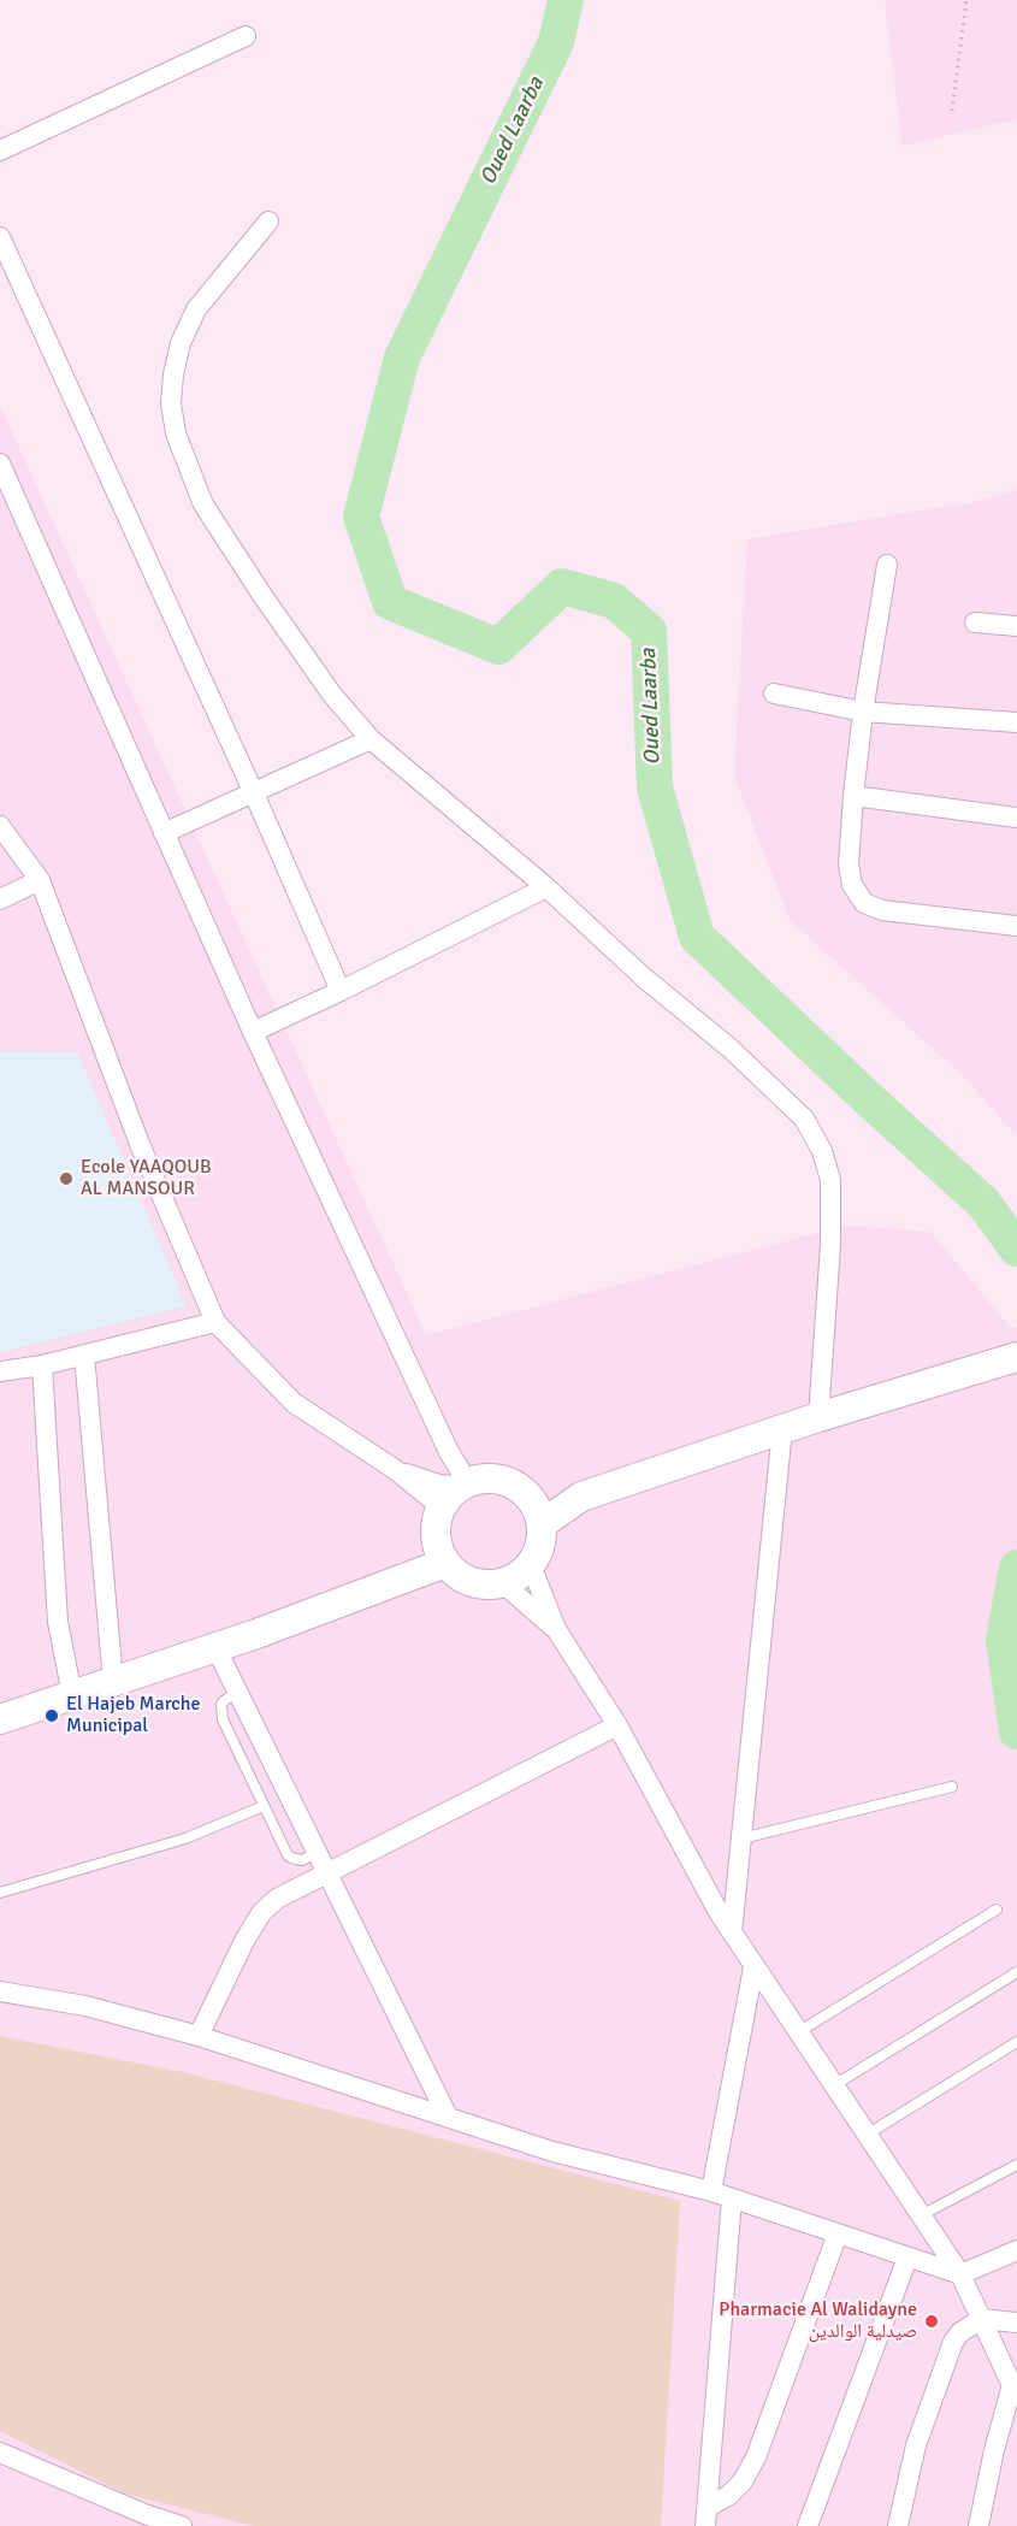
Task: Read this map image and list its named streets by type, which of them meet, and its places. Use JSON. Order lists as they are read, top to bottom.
{
  "water": ["Oued Laarba"],
  "places": ["Ecole YAAQOUB AL MANSOUR", "El Hajeb Marche Municipal", "Pharmacie Al Walidayne صيدلية الوالدين"]
}
